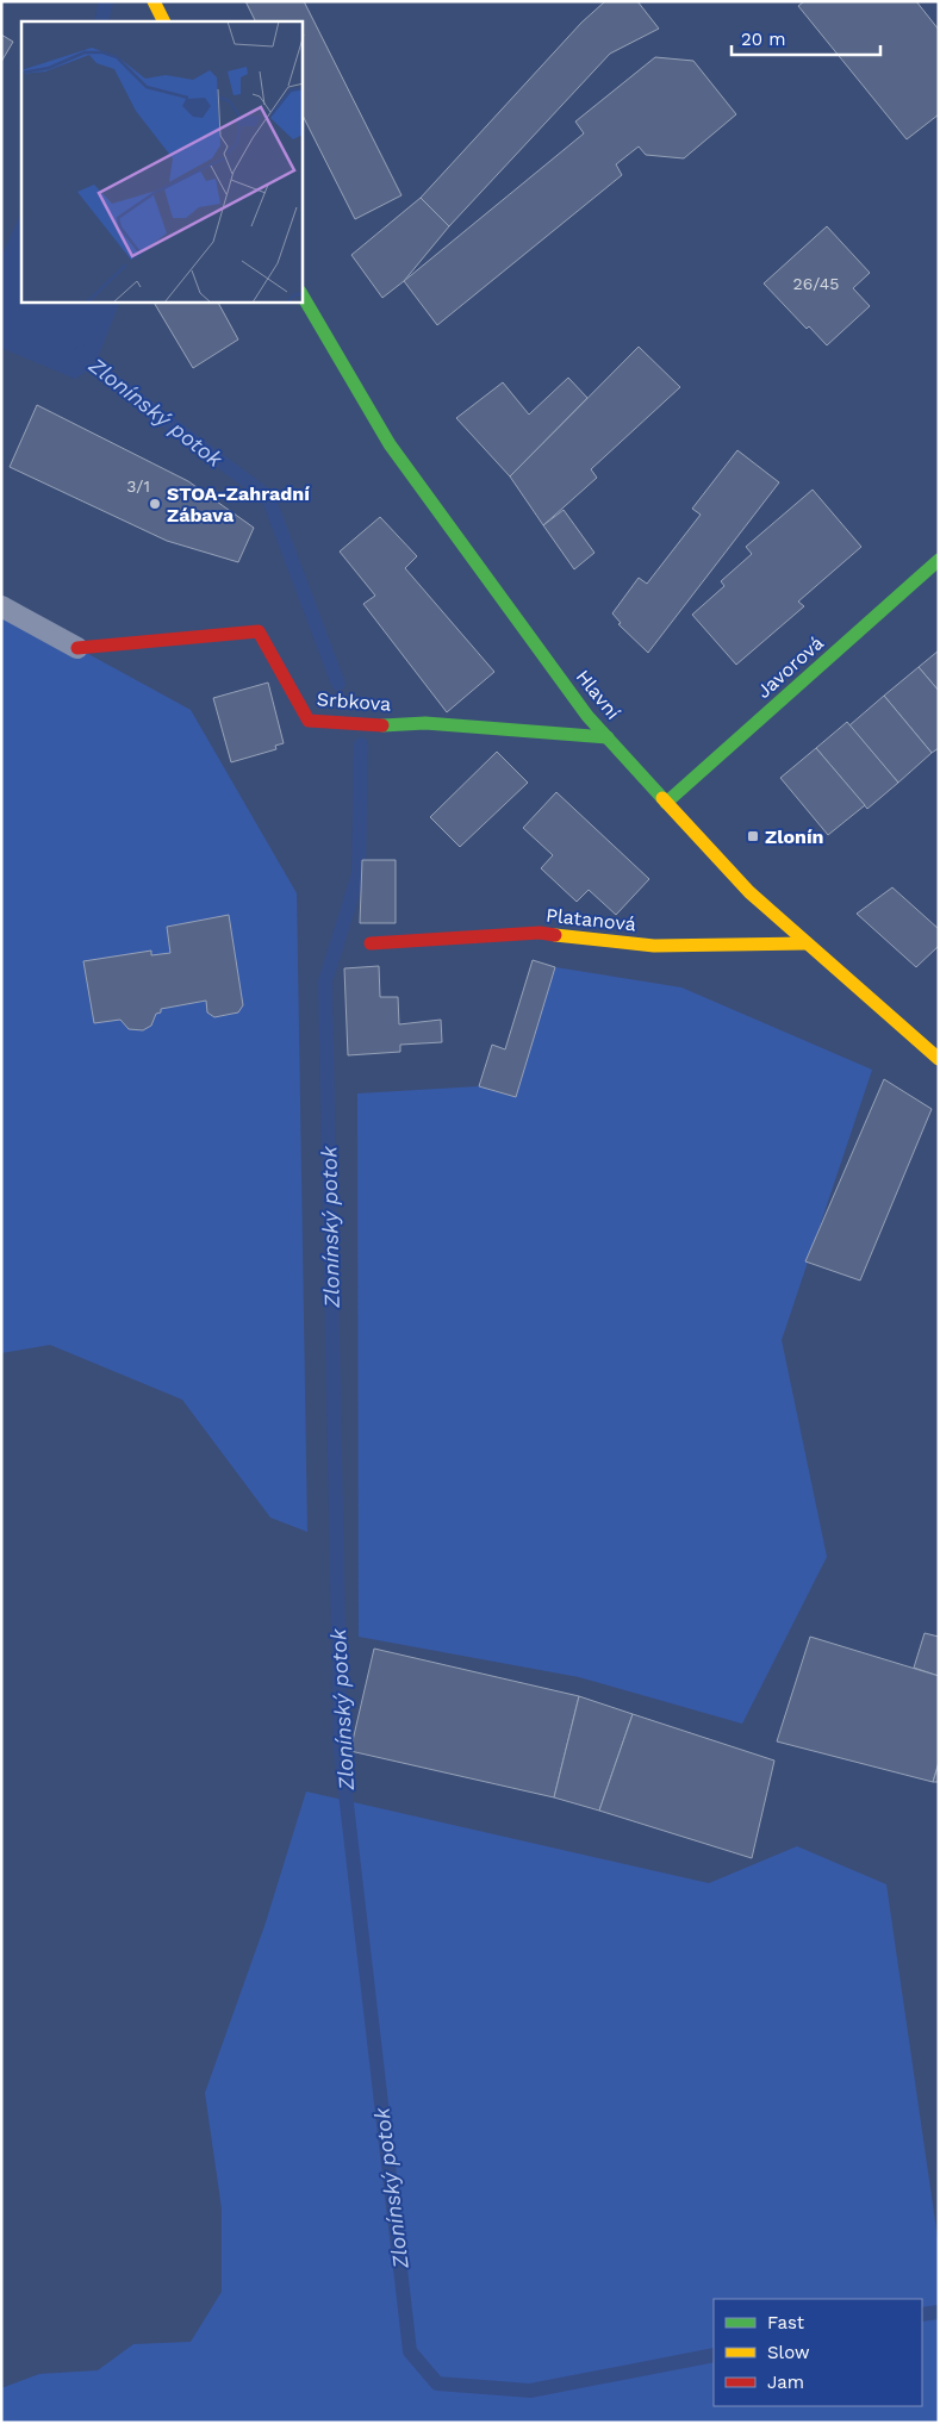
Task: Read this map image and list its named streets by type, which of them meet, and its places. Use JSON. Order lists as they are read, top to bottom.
{
  "streets": {
    "street": [
      "Javorová",
      "Hlavní",
      "Srbkova",
      "Platanová"
    ]
  },
  "crossings": [
    ["Javorová", "Hlavní"],
    ["Hlavní", "Srbkova"],
    ["Hlavní", "Platanová"]
  ],
  "water": ["Zlonínský potok"],
  "places": {
    "other": ["STOA-Zahradní Zábava"],
    "transit": ["Zlonín"]
  },
  "house_numbers": ["26/45", "3/1"],
  "legend": ["Fast", "Slow", "Jam"],
  "scale_bar": "20 m"
}
